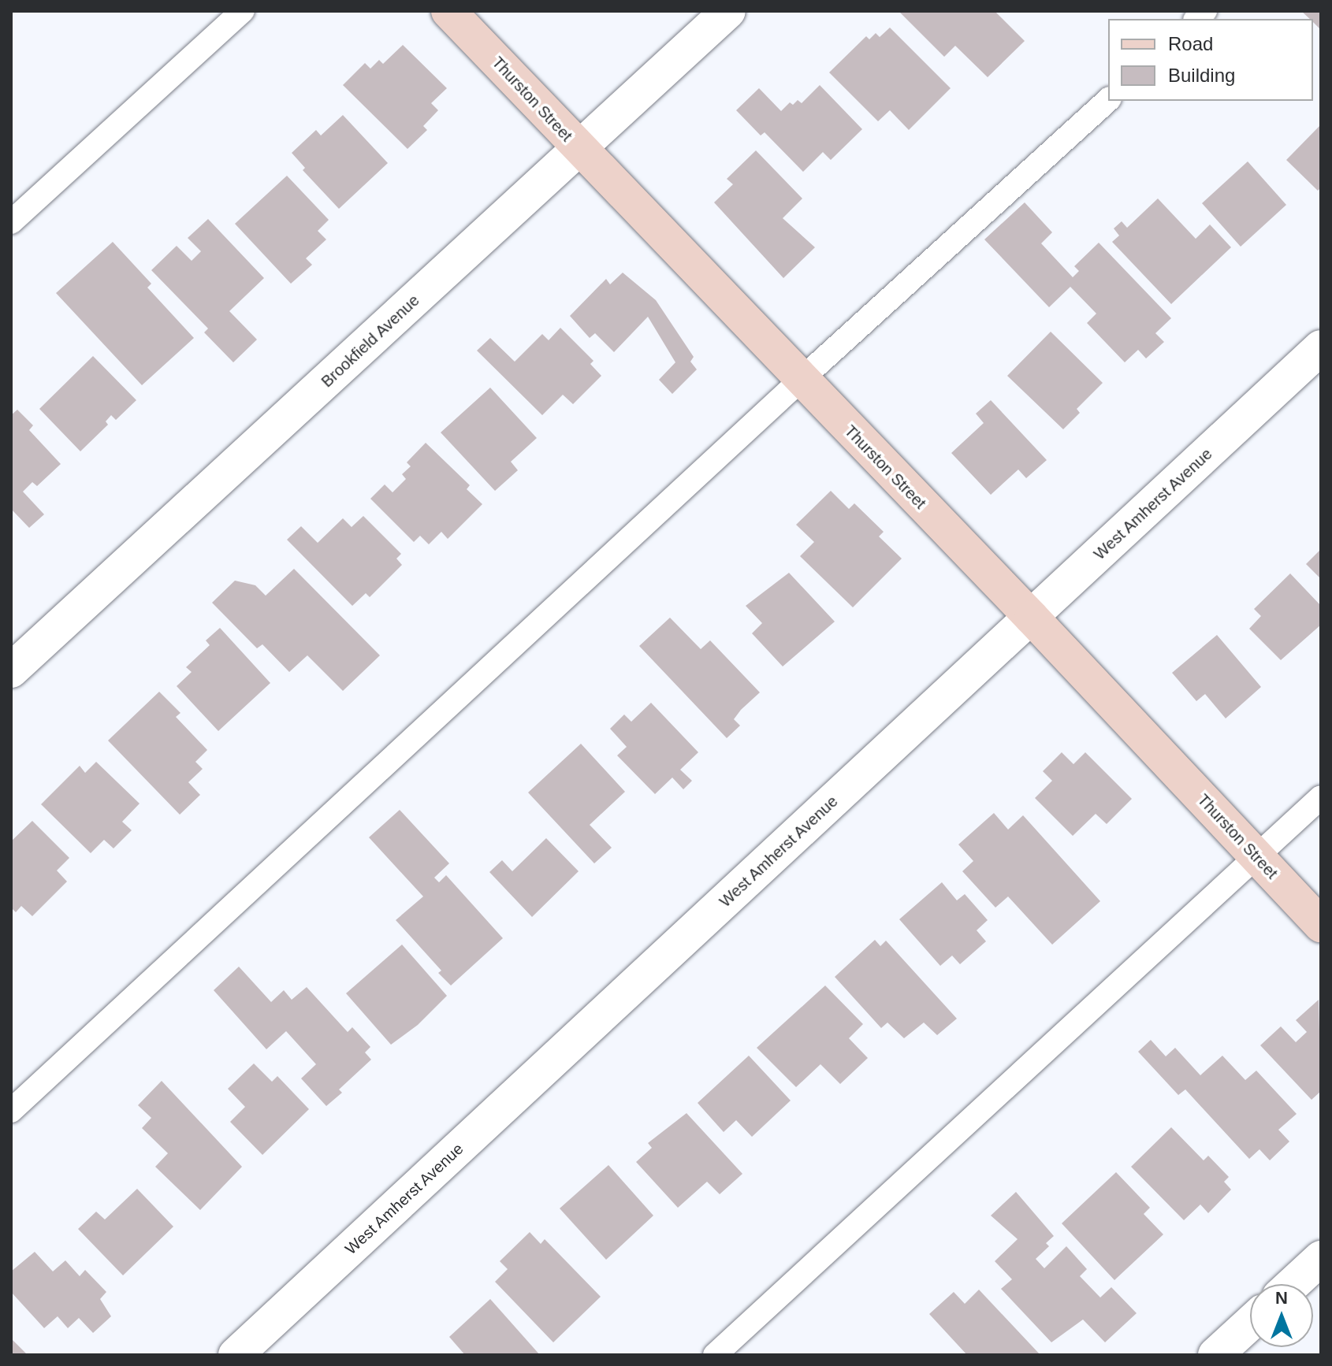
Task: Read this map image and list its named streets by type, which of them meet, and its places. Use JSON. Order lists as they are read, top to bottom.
{
  "streets": {
    "street": ["Thurston Street", "Brookfield Avenue", "West Amherst Avenue"]
  },
  "crossings": [
    ["Thurston Street", "Brookfield Avenue"],
    ["Thurston Street", "West Amherst Avenue"]
  ],
  "legend": ["Road", "Building"],
  "north": "top"
}
